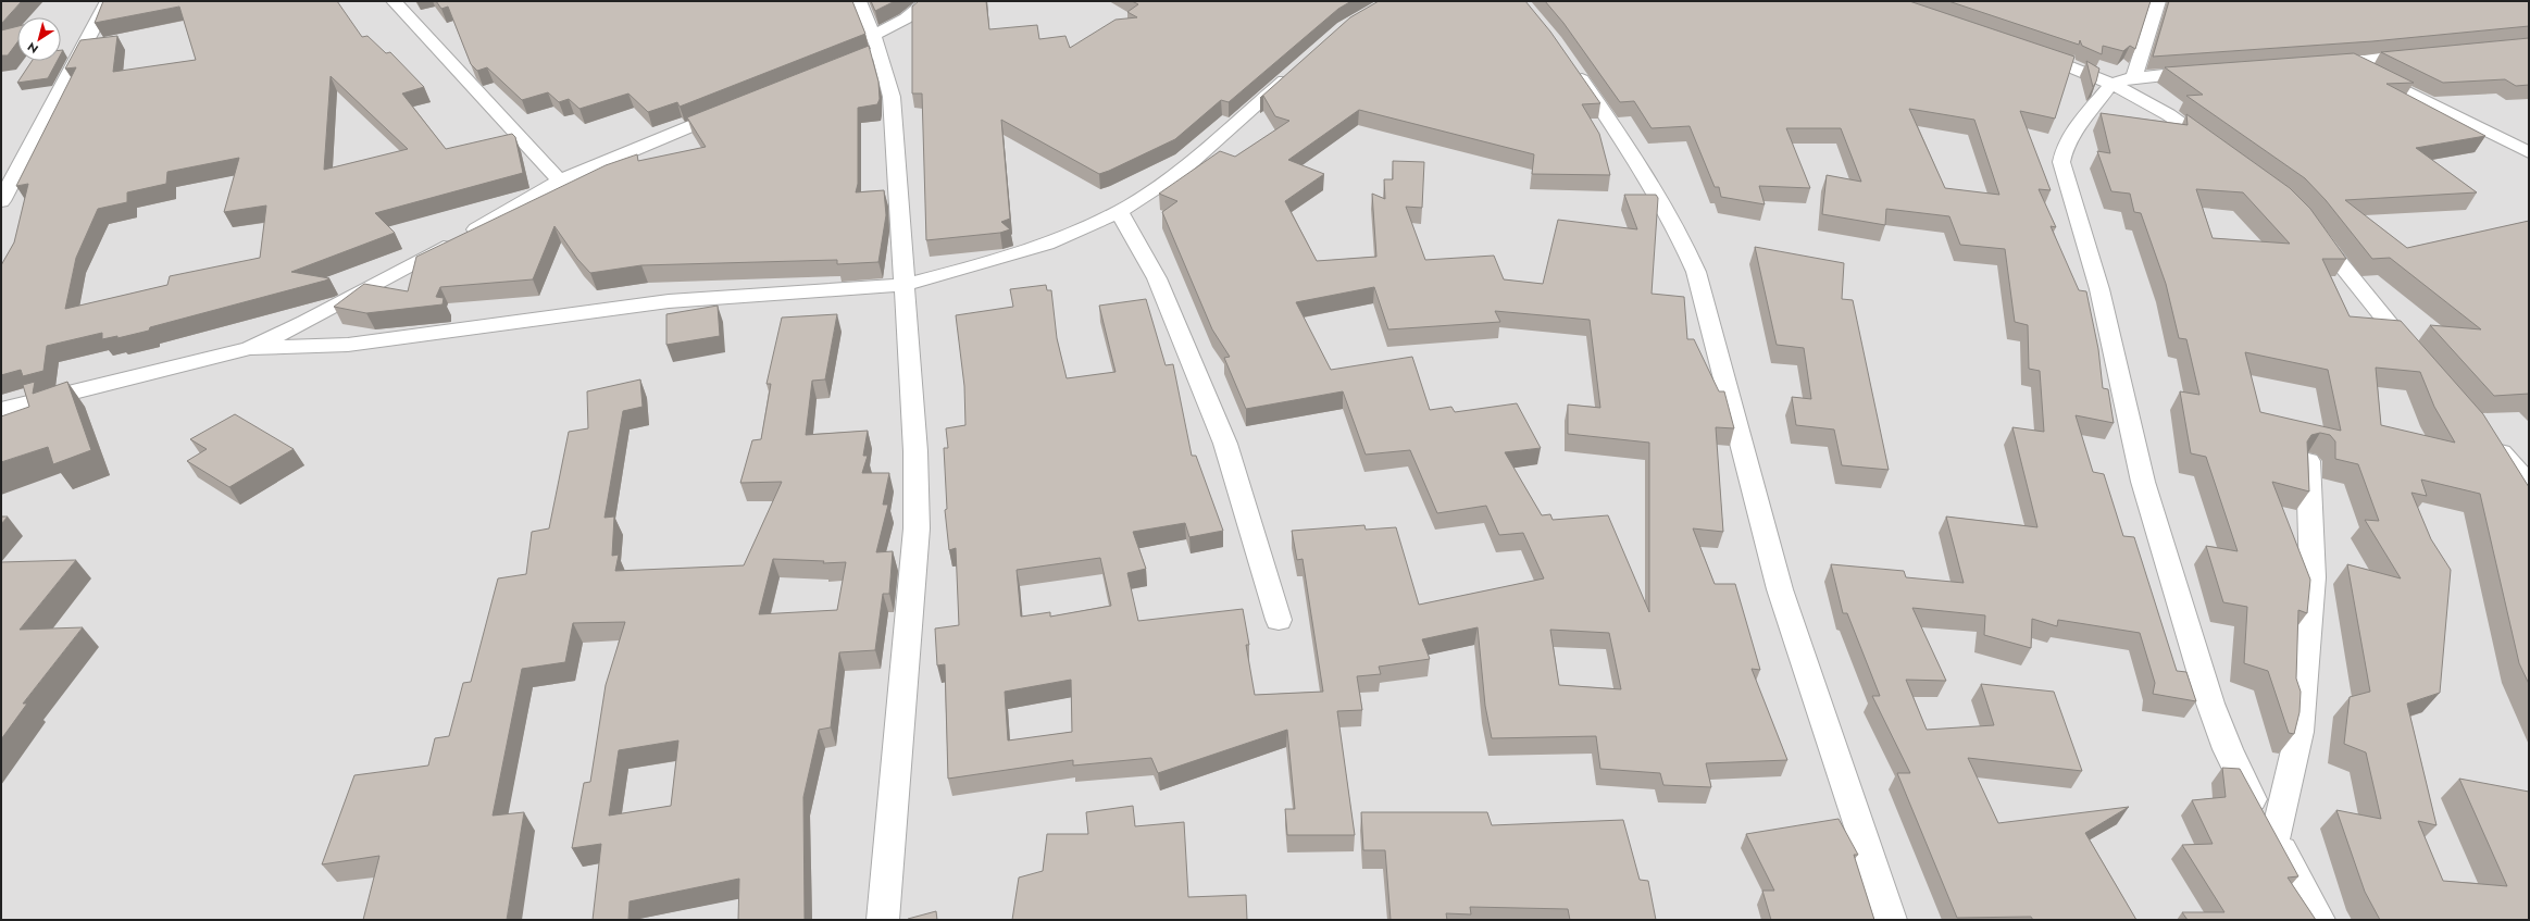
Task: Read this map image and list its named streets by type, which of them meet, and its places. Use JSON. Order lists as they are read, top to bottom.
{
  "north": "bottom left"
}
